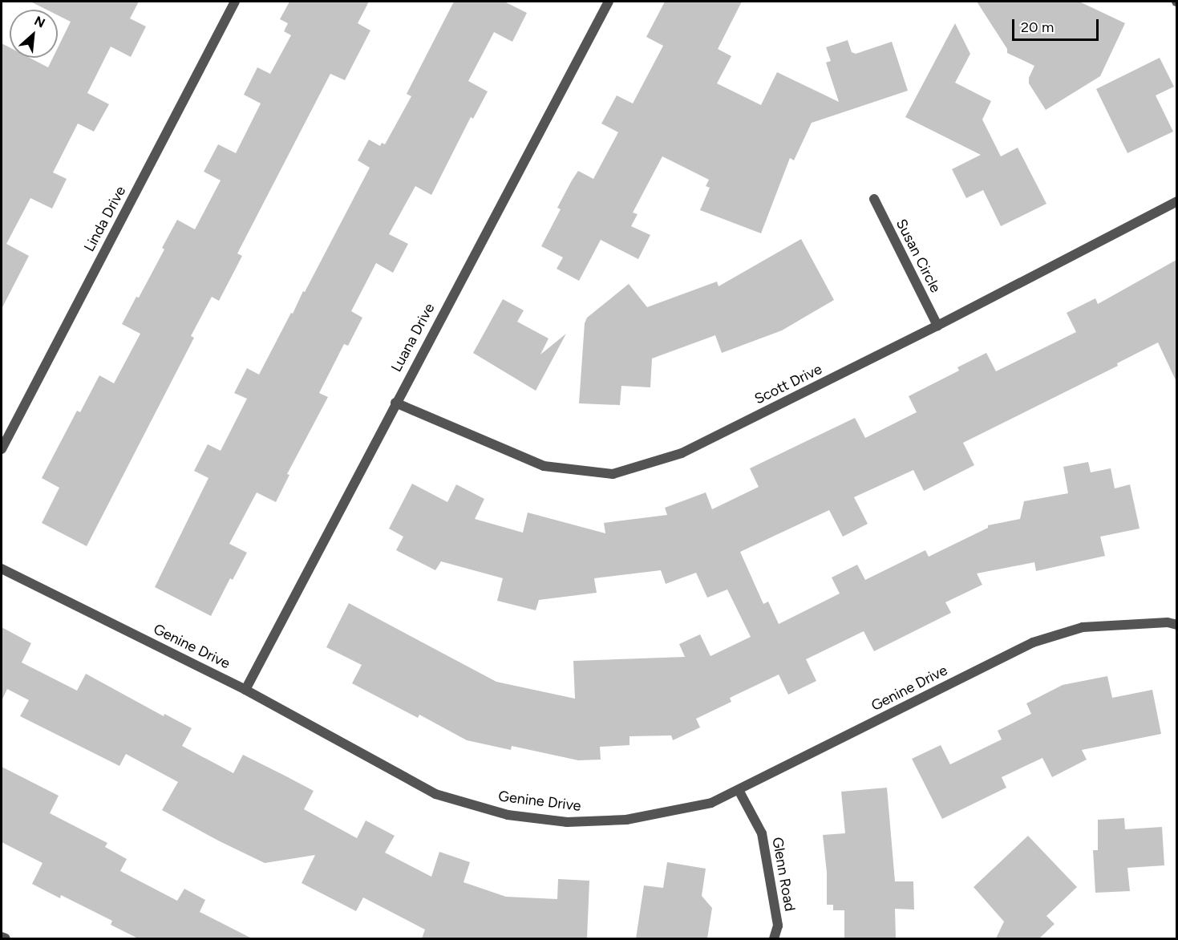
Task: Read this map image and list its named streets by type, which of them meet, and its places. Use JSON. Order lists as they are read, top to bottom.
{
  "streets": {
    "street": [
      "Linda Drive",
      "Susan Circle",
      "Luana Drive",
      "Scott Drive",
      "Genine Drive",
      "Glenn Road"
    ]
  },
  "crossings": [
    ["Susan Circle", "Scott Drive"],
    ["Luana Drive", "Scott Drive"],
    ["Luana Drive", "Genine Drive"],
    ["Genine Drive", "Glenn Road"]
  ],
  "scale_bar": "20 m",
  "north": "top right"
}
